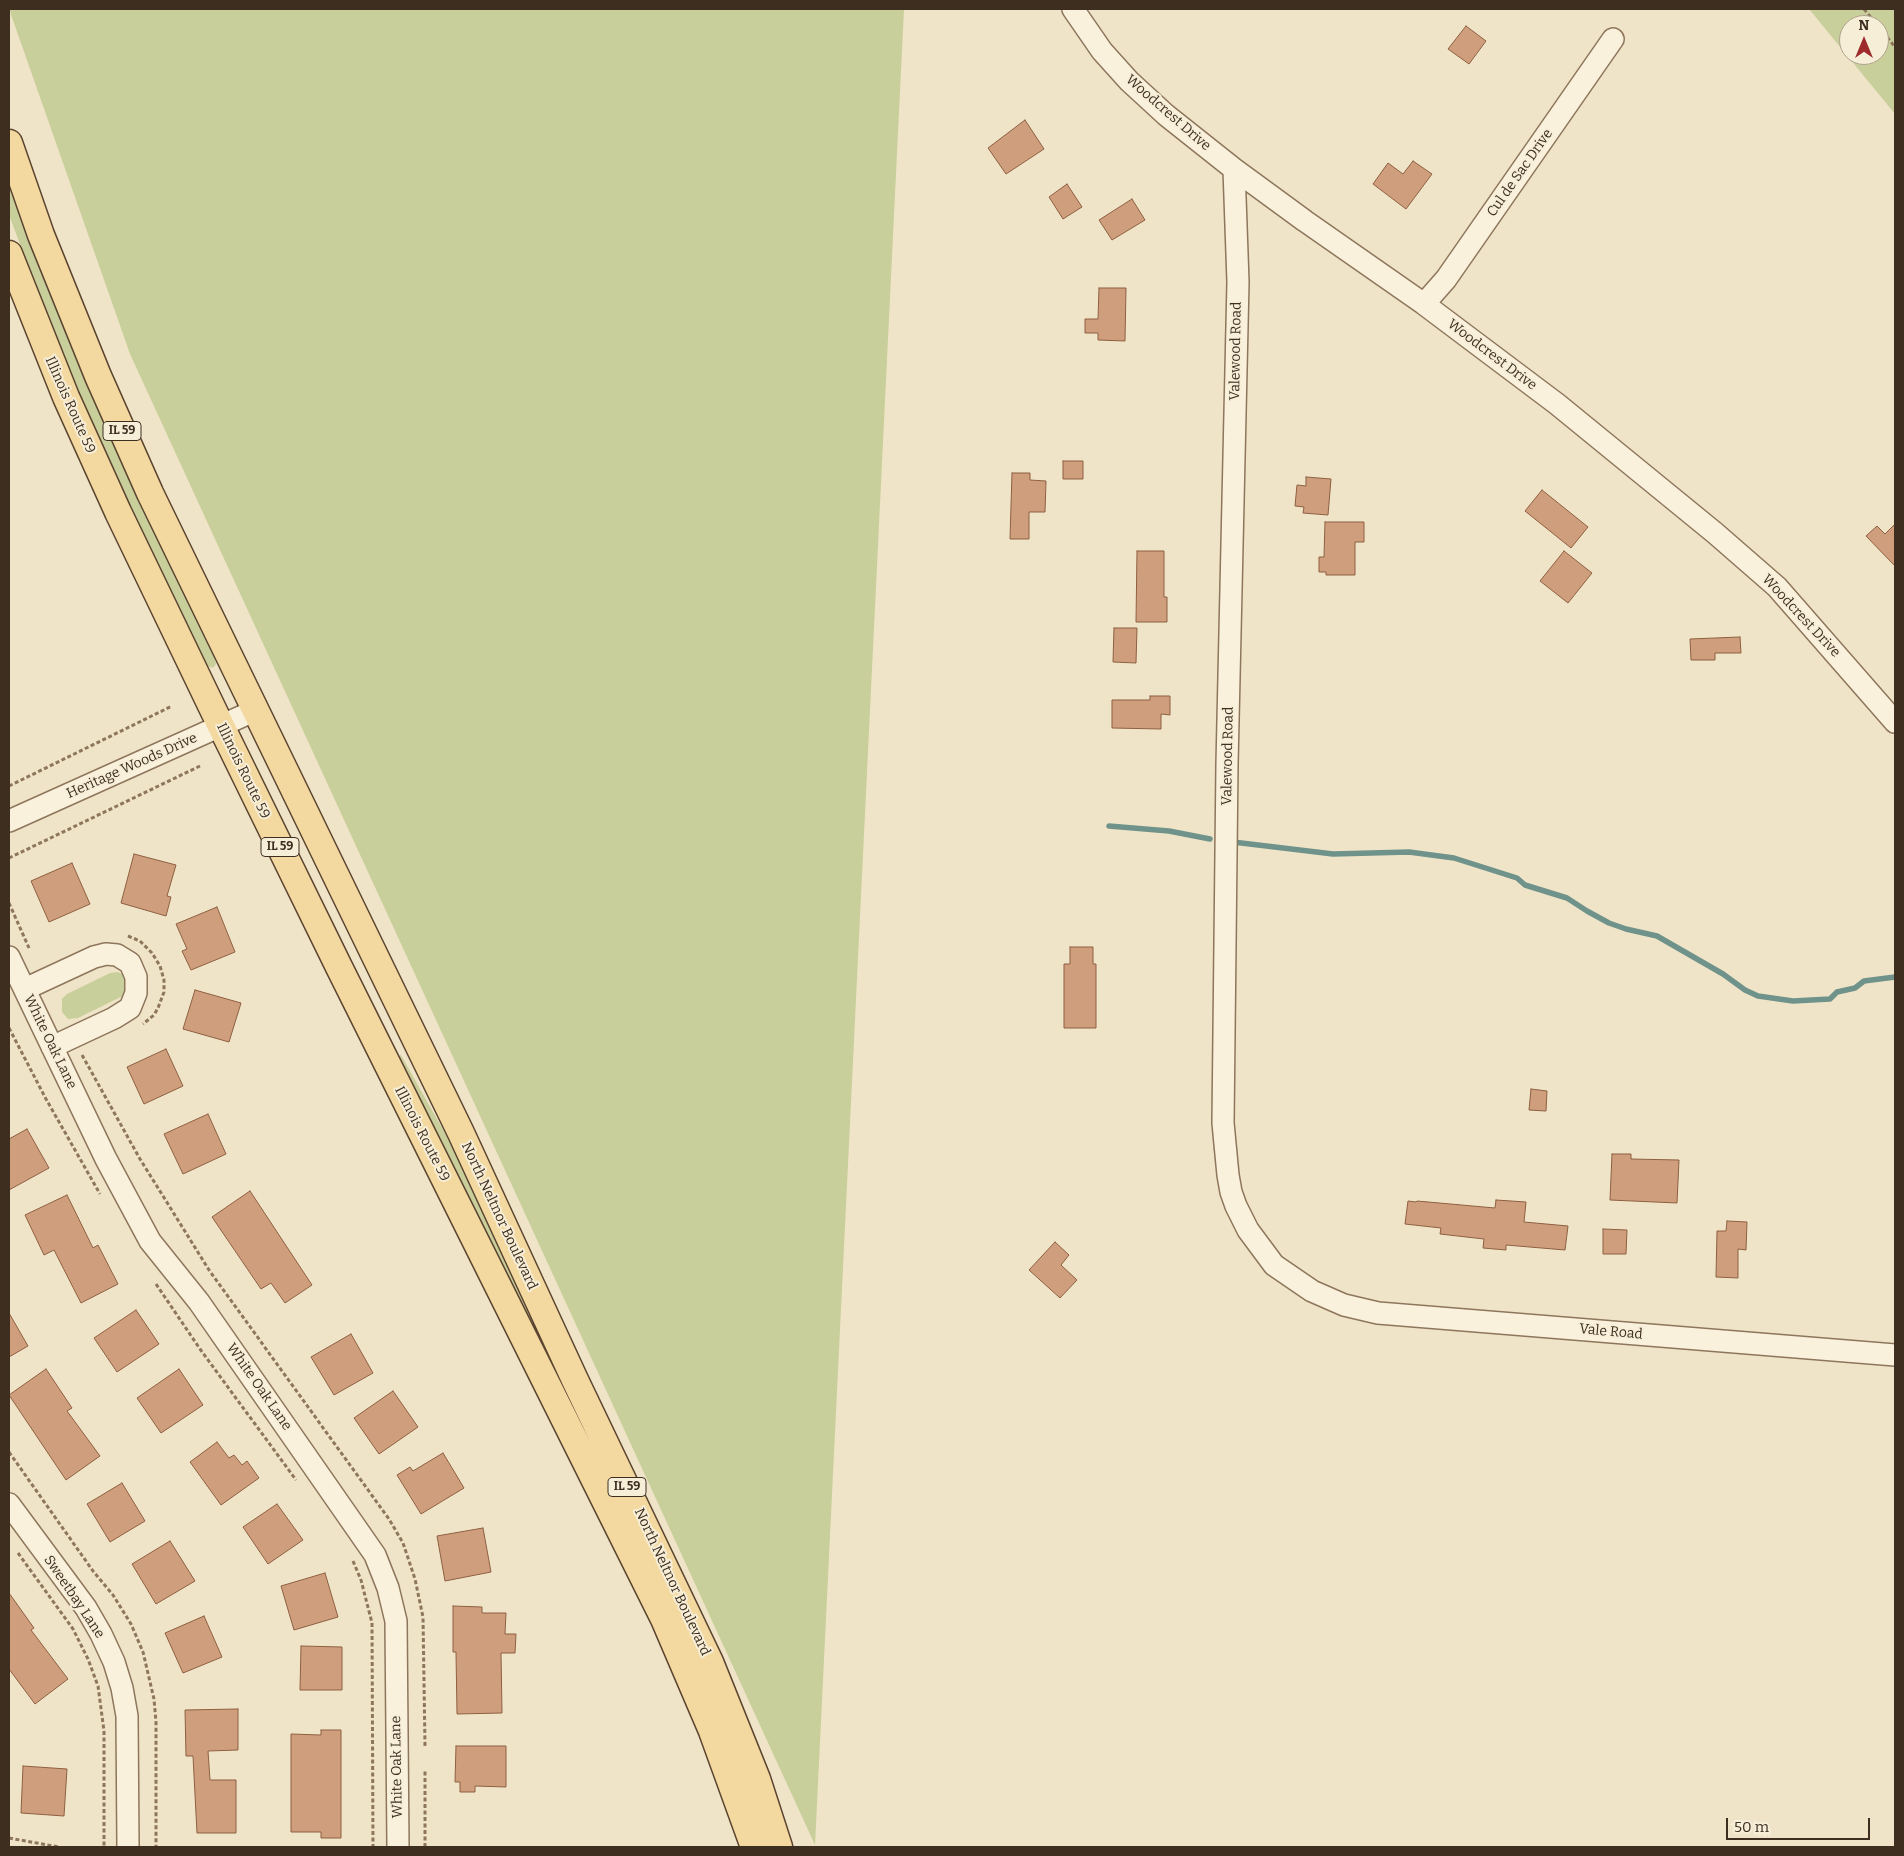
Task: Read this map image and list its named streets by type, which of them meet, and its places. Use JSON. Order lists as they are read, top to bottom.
{
  "streets": {
    "main road": ["Illinois Route 59", "IL 59", "North Neltnor Boulevard"],
    "street": [
      "Woodcrest Drive",
      "Cul de Sac Drive",
      "Valewood Road",
      "Heritage Woods Drive",
      "White Oak Lane",
      "Vale Road",
      "Sweetbay Lane"
    ]
  },
  "crossings": [
    ["Woodcrest Drive", "Cul de Sac Drive"],
    ["Woodcrest Drive", "Valewood Road"],
    ["Valewood Road", "Vale Road"],
    ["Illinois Route 59", "Heritage Woods Drive"],
    ["Illinois Route 59", "North Neltnor Boulevard"],
    ["IL 59", "Heritage Woods Drive"],
    ["IL 59", "North Neltnor Boulevard"],
    ["Heritage Woods Drive", "North Neltnor Boulevard"]
  ],
  "scale_bar": "50 m",
  "north": "top"
}
